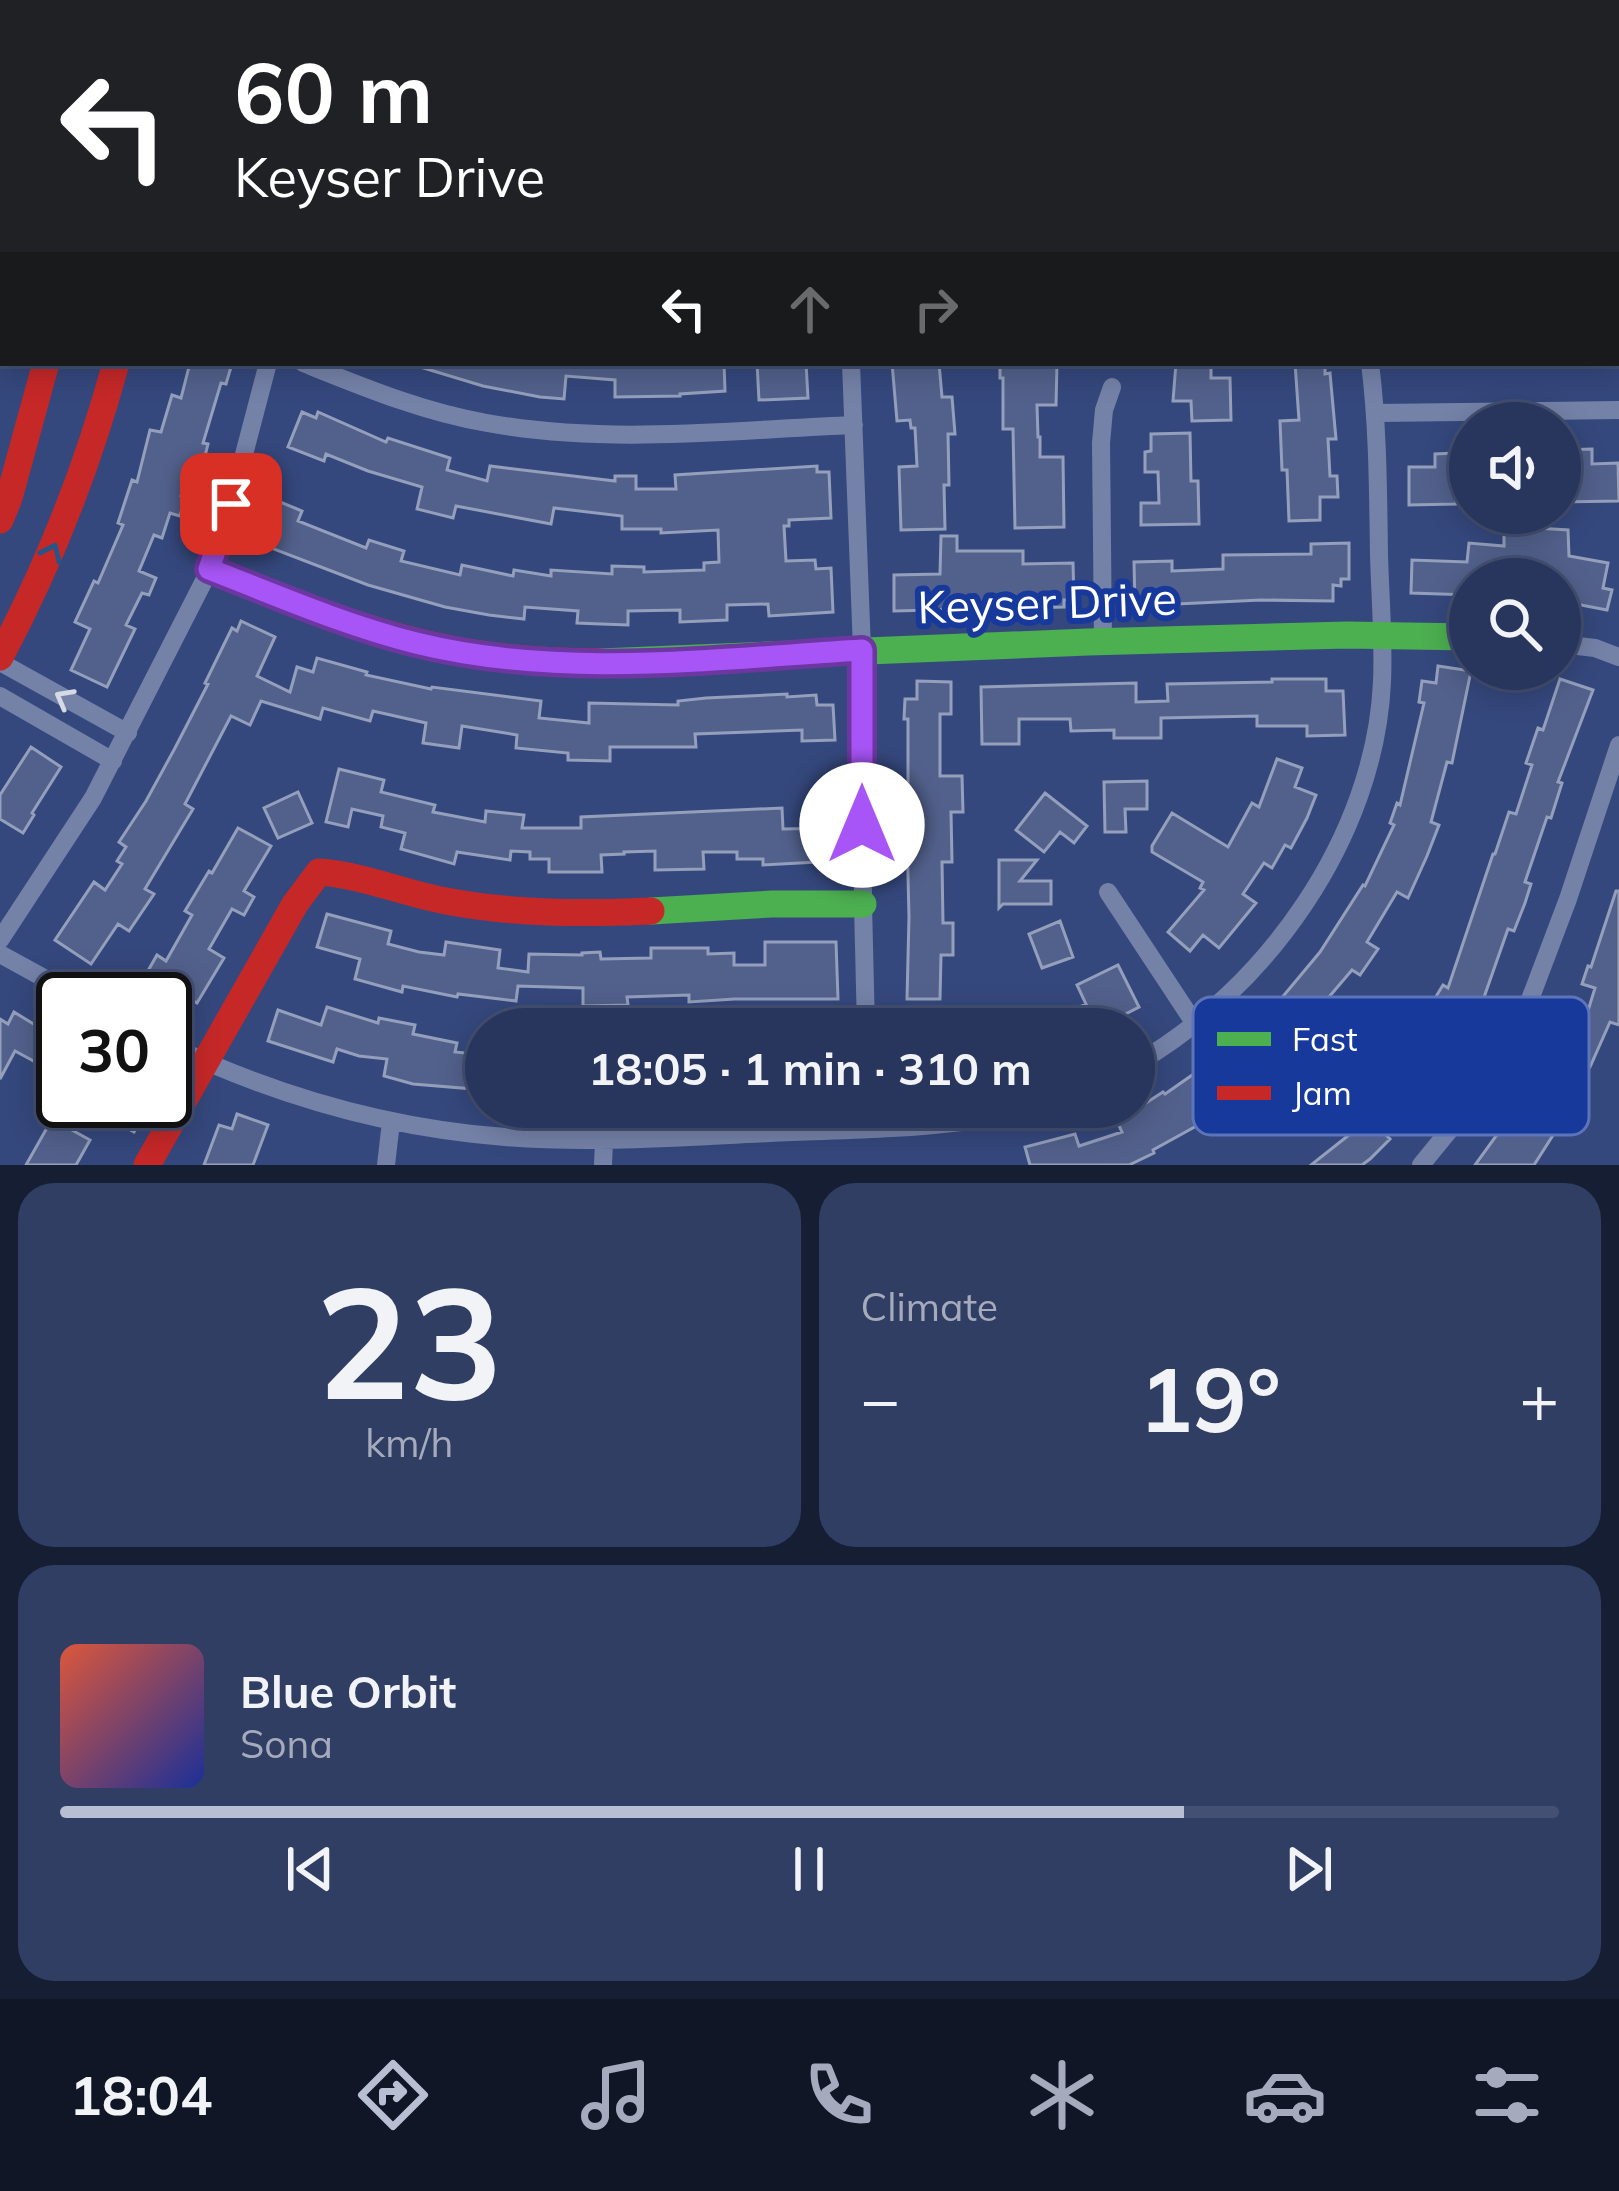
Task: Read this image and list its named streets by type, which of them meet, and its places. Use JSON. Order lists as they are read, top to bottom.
{
  "streets": {
    "street": ["Keyser Drive"]
  },
  "legend": ["Fast", "Jam"],
  "page": {
    "turn": ["60 m", "Keyser Drive"],
    "limit": "30",
    "trip": "18:05 · 1 min · 310 m",
    "tile": [
      ["23", "km/h"],
      "Climate"
    ],
    "heat": ["−", "19°", "+"],
    "song": ["Blue Orbit", "Sona"],
    "tabs": "18:04"
  }
}
